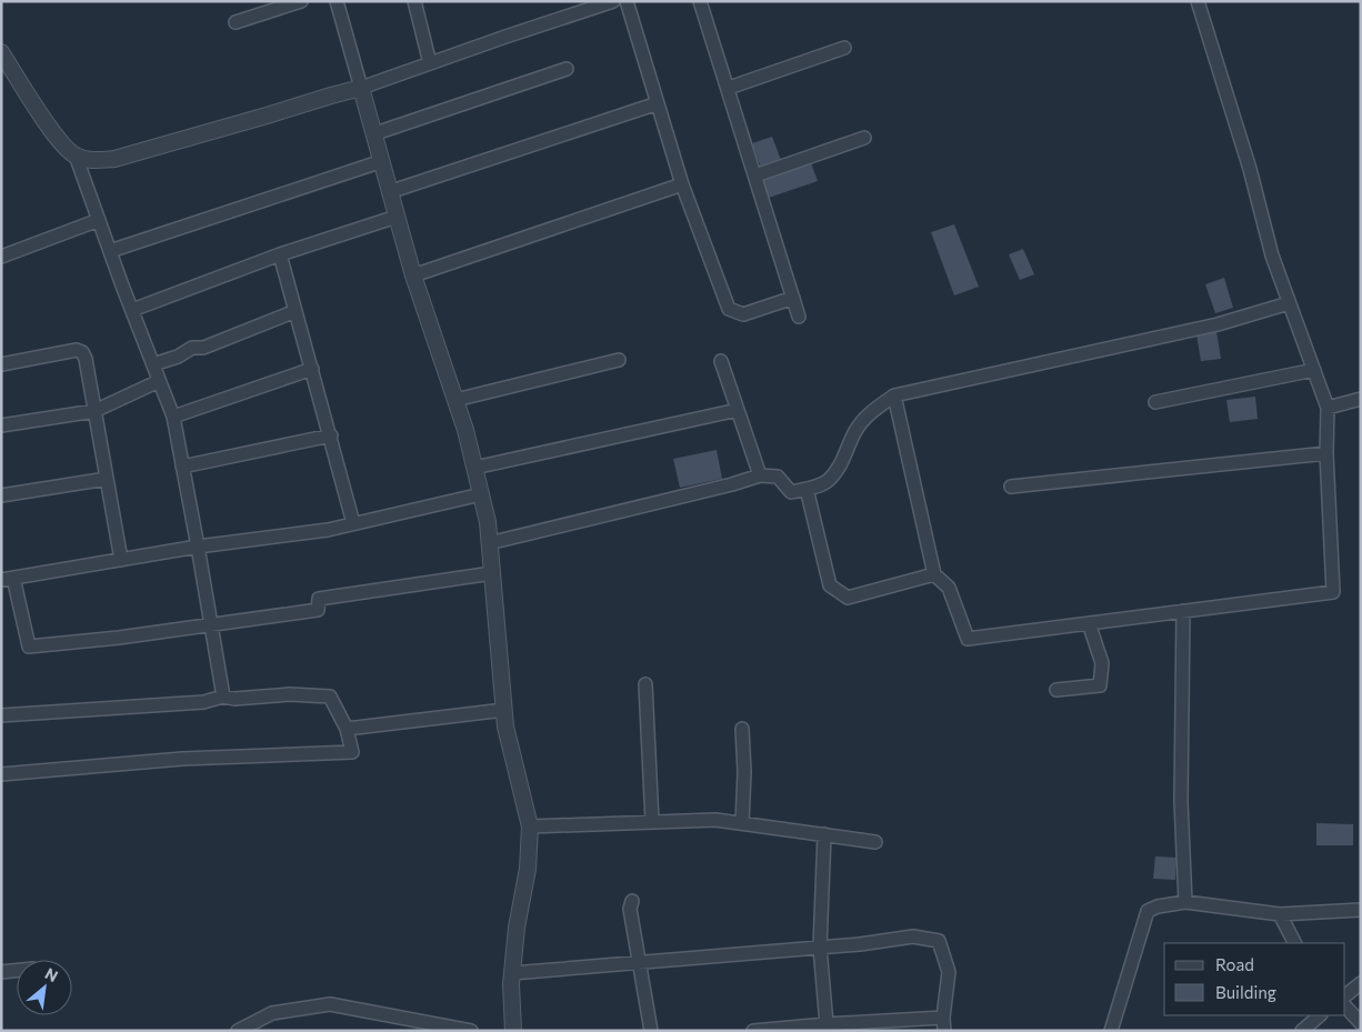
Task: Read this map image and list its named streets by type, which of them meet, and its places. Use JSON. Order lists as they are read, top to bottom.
{
  "legend": ["Road", "Building"],
  "north": "top right"
}
